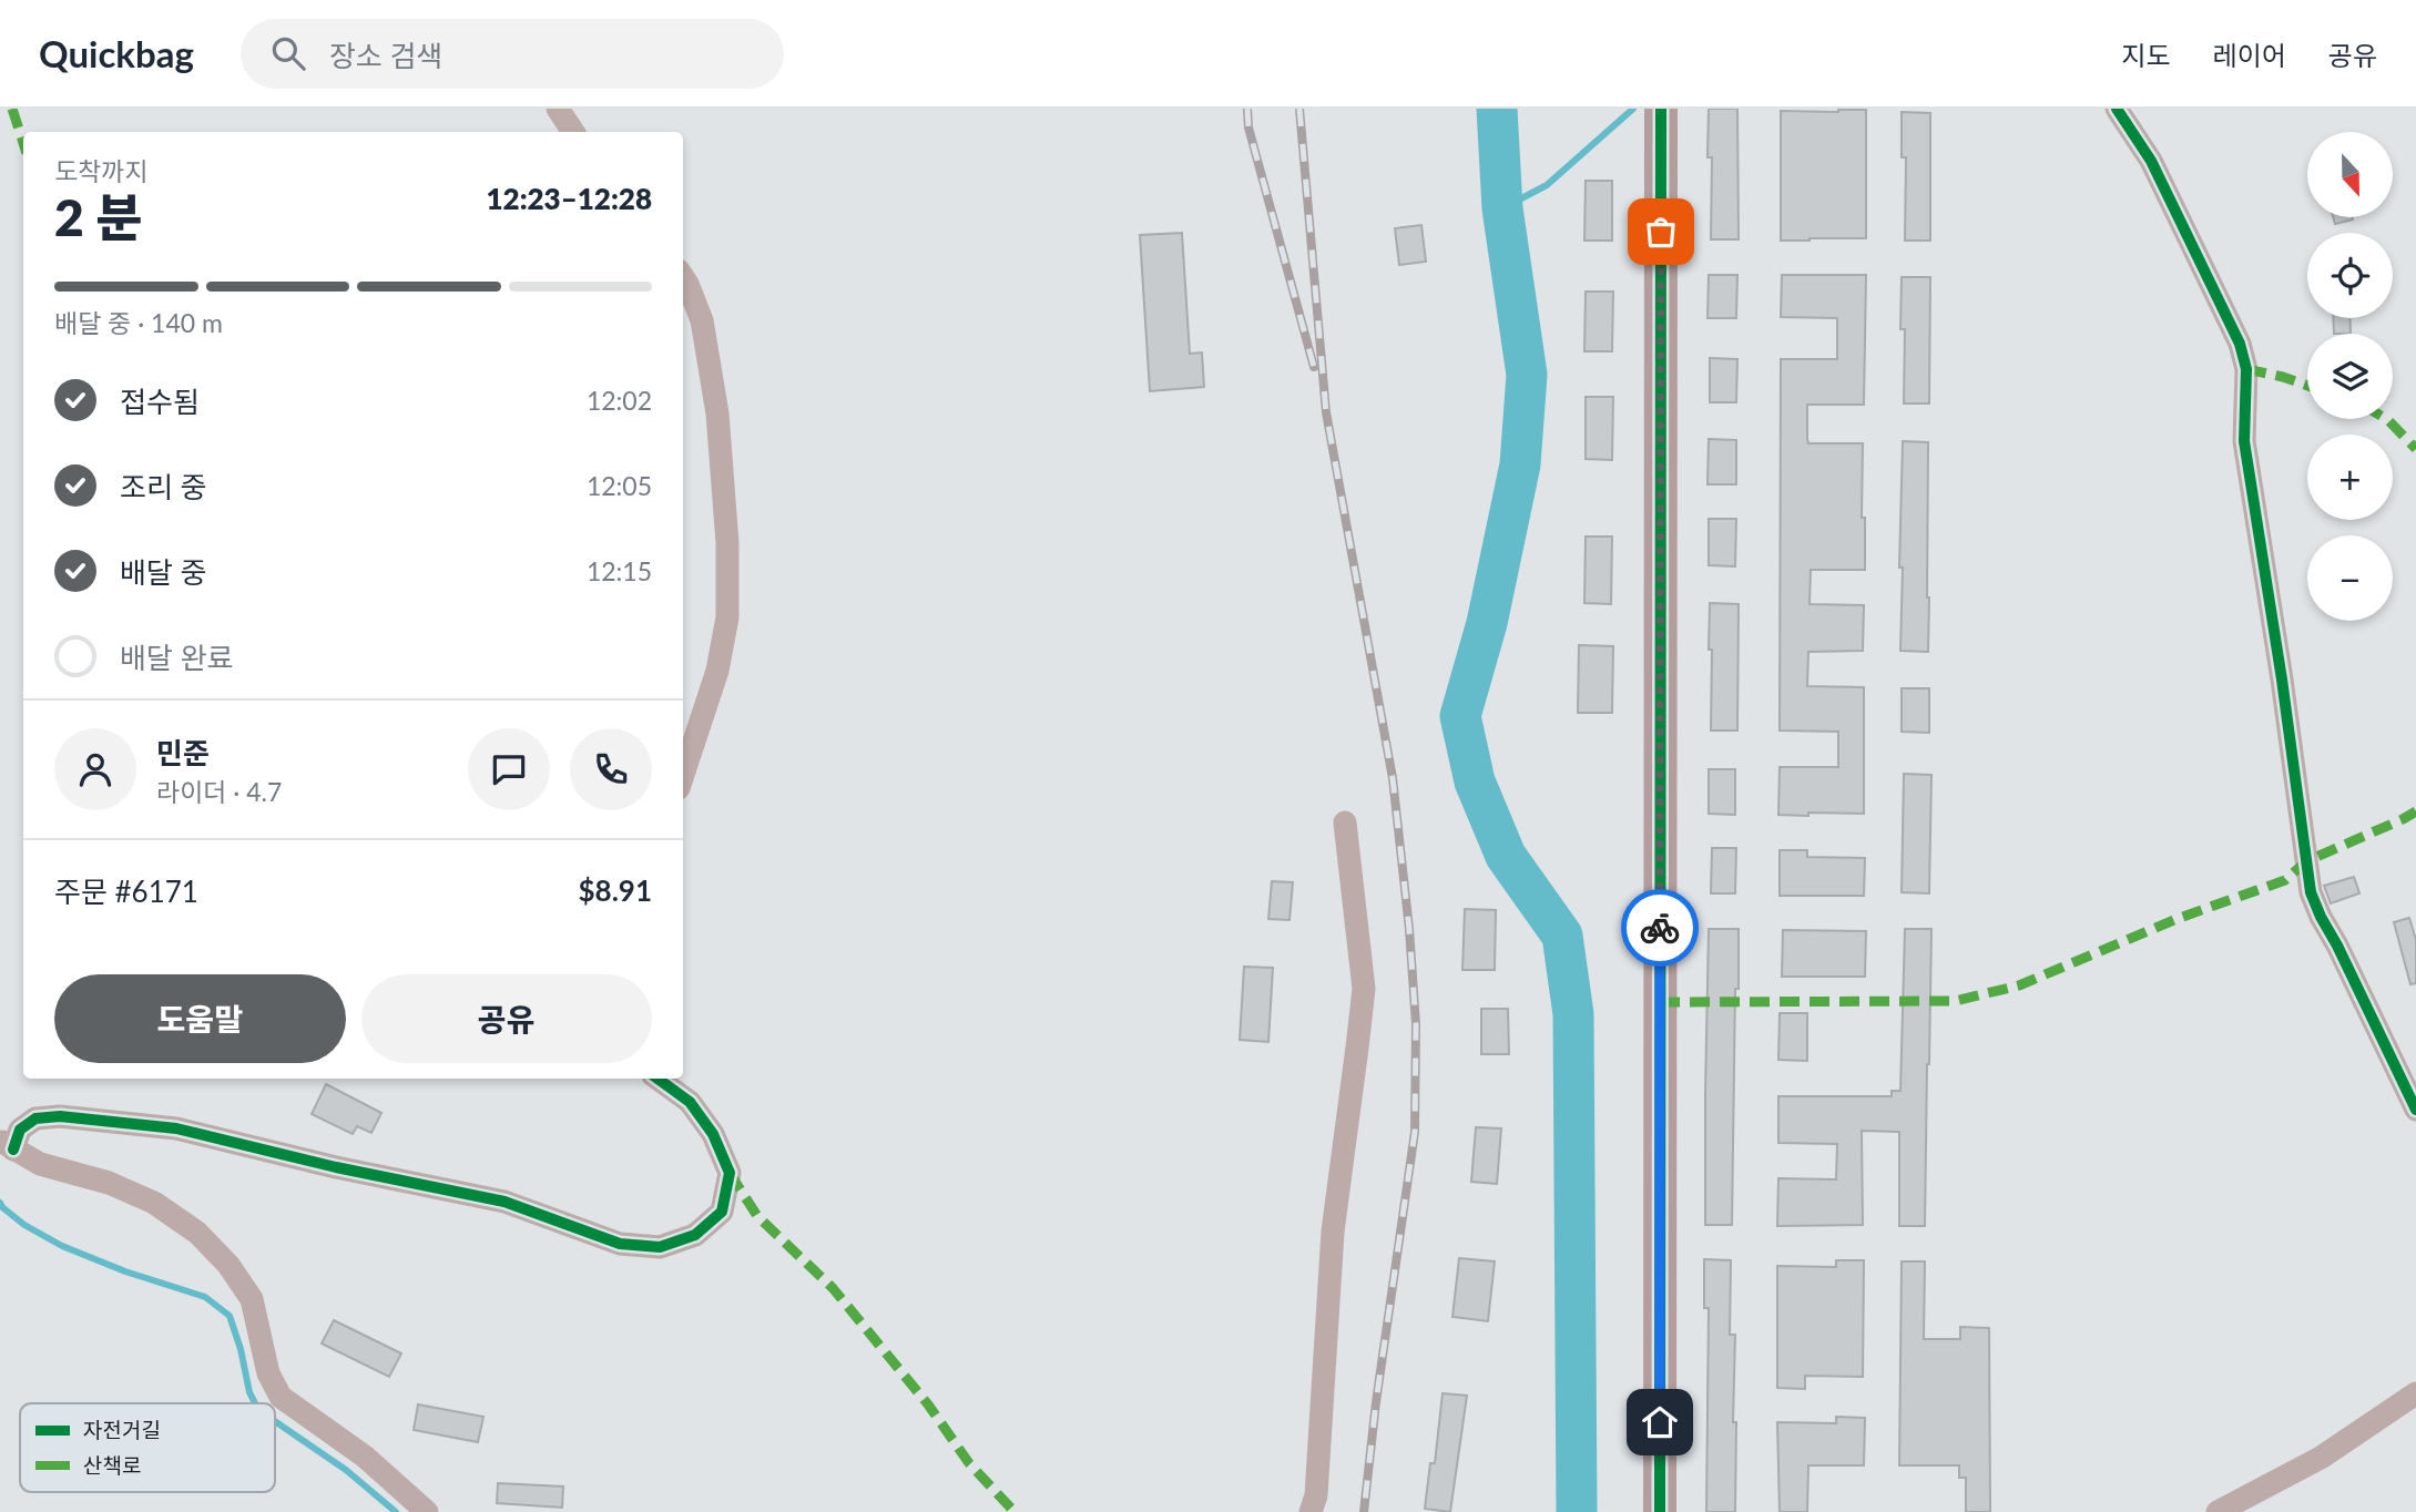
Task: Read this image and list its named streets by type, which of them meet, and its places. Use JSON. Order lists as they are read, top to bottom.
{
  "legend": ["자전거길", "산책로"],
  "north": "bottom",
  "page": {
    "header": "Quickbag",
    "search": "장소 검색",
    "nav": ["지도", "레이어", "공유"],
    "map_buttons": ["+", "−"],
    "heading": ["2 분", "도착까지", "12:23–12:28"],
    "panel": [
      "민준",
      "라이더 · 4.7",
      "주문 #6171",
      "$8.91"
    ],
    "bar": "배달 중 · 140 m",
    "list": [
      ["접수됨", "12:02"],
      ["조리 중", "12:05"],
      ["배달 중", "12:15"],
      "배달 완료"
    ],
    "buttons": ["도움말", "공유"]
  }
}
